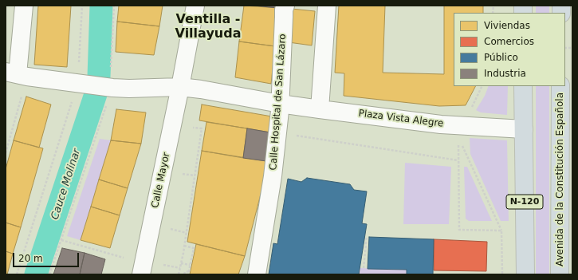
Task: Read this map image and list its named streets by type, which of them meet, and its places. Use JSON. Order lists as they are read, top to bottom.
{
  "streets": {
    "highway": ["Avenida de la Constitución Española", "N-120"],
    "street": ["Calle Hospital de San Lázaro", "Plaza Vista Alegre", "Calle Mayor"]
  },
  "crossings": [
    ["Calle Hospital de San Lázaro", "Plaza Vista Alegre"],
    ["Plaza Vista Alegre", "N-120"]
  ],
  "districts": ["Ventilla - Villayuda"],
  "water": ["Cauce Molinar"],
  "legend": [
    "Viviendas",
    "Comercios",
    "Público",
    "Industria"
  ],
  "scale_bar": "20 m"
}
